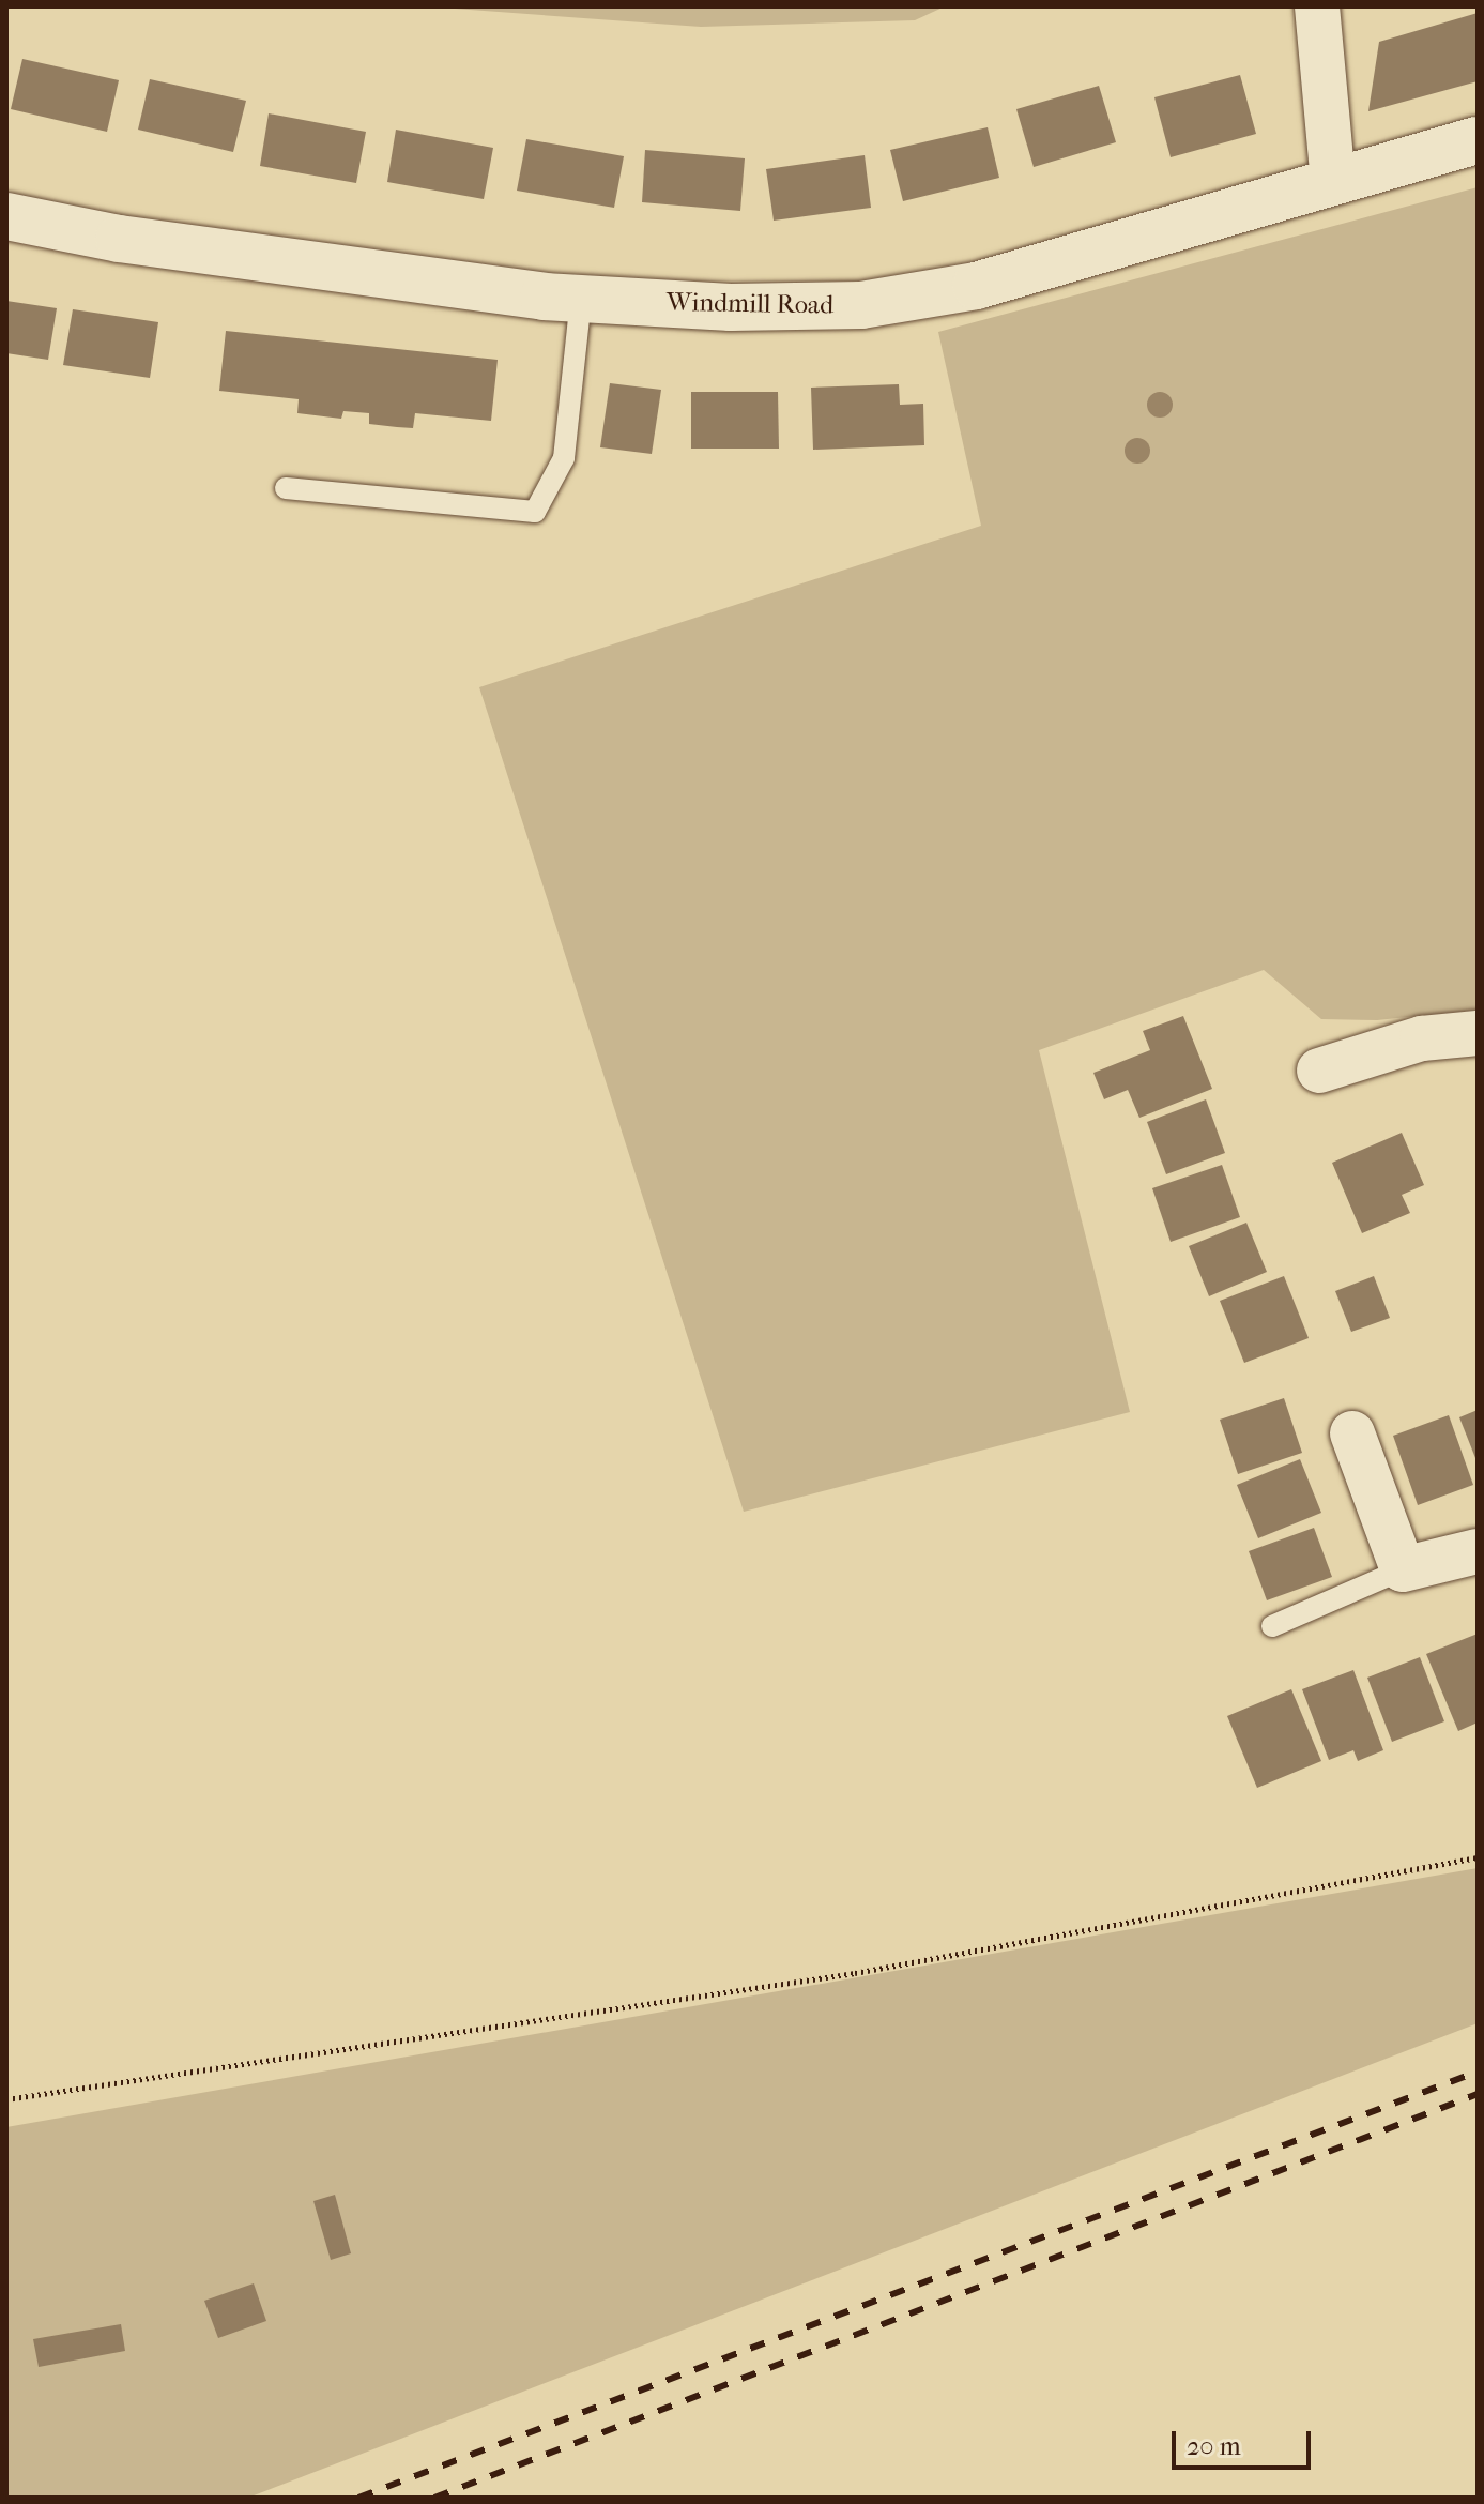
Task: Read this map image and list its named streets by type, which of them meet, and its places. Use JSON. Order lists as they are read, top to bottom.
{
  "streets": {
    "street": ["Windmill Road"]
  },
  "scale_bar": "20 m"
}
